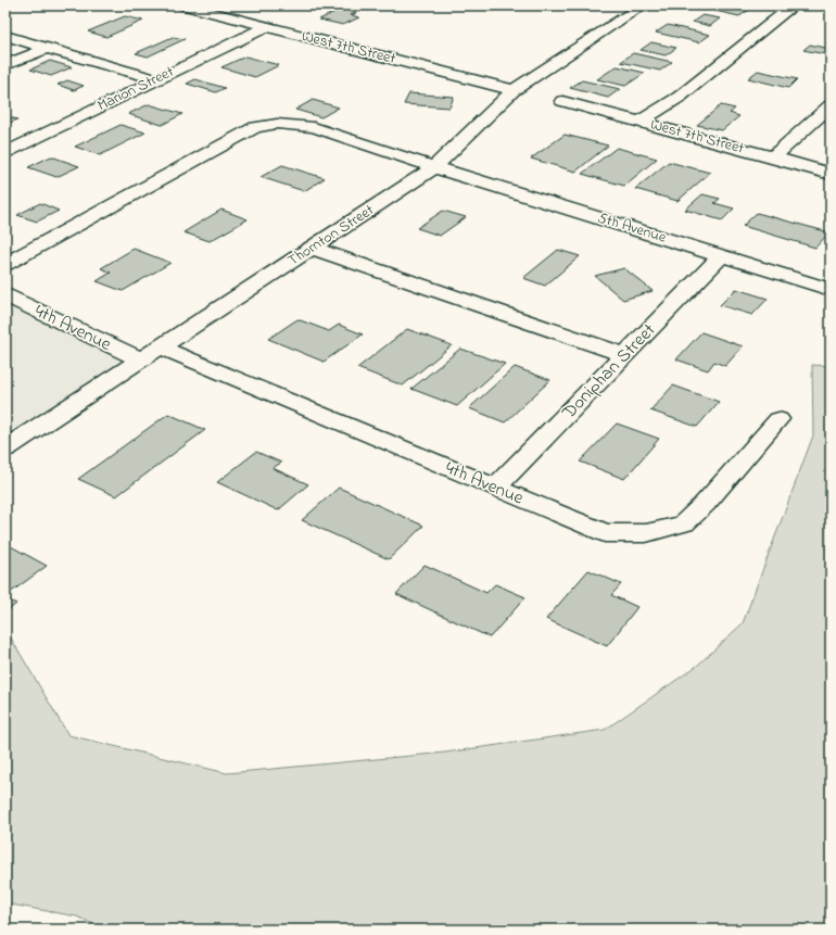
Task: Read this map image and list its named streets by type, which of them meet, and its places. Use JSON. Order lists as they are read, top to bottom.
{
  "streets": {
    "street": [
      "West 7th Street",
      "Marion Street",
      "5th Avenue",
      "Thornton Street",
      "4th Avenue",
      "Doniphan Street"
    ]
  },
  "crossings": [
    ["West 7th Street", "Marion Street"],
    ["West 7th Street", "Thornton Street"],
    ["5th Avenue", "Thornton Street"],
    ["5th Avenue", "Doniphan Street"],
    ["Thornton Street", "4th Avenue"],
    ["4th Avenue", "Doniphan Street"]
  ]
}
